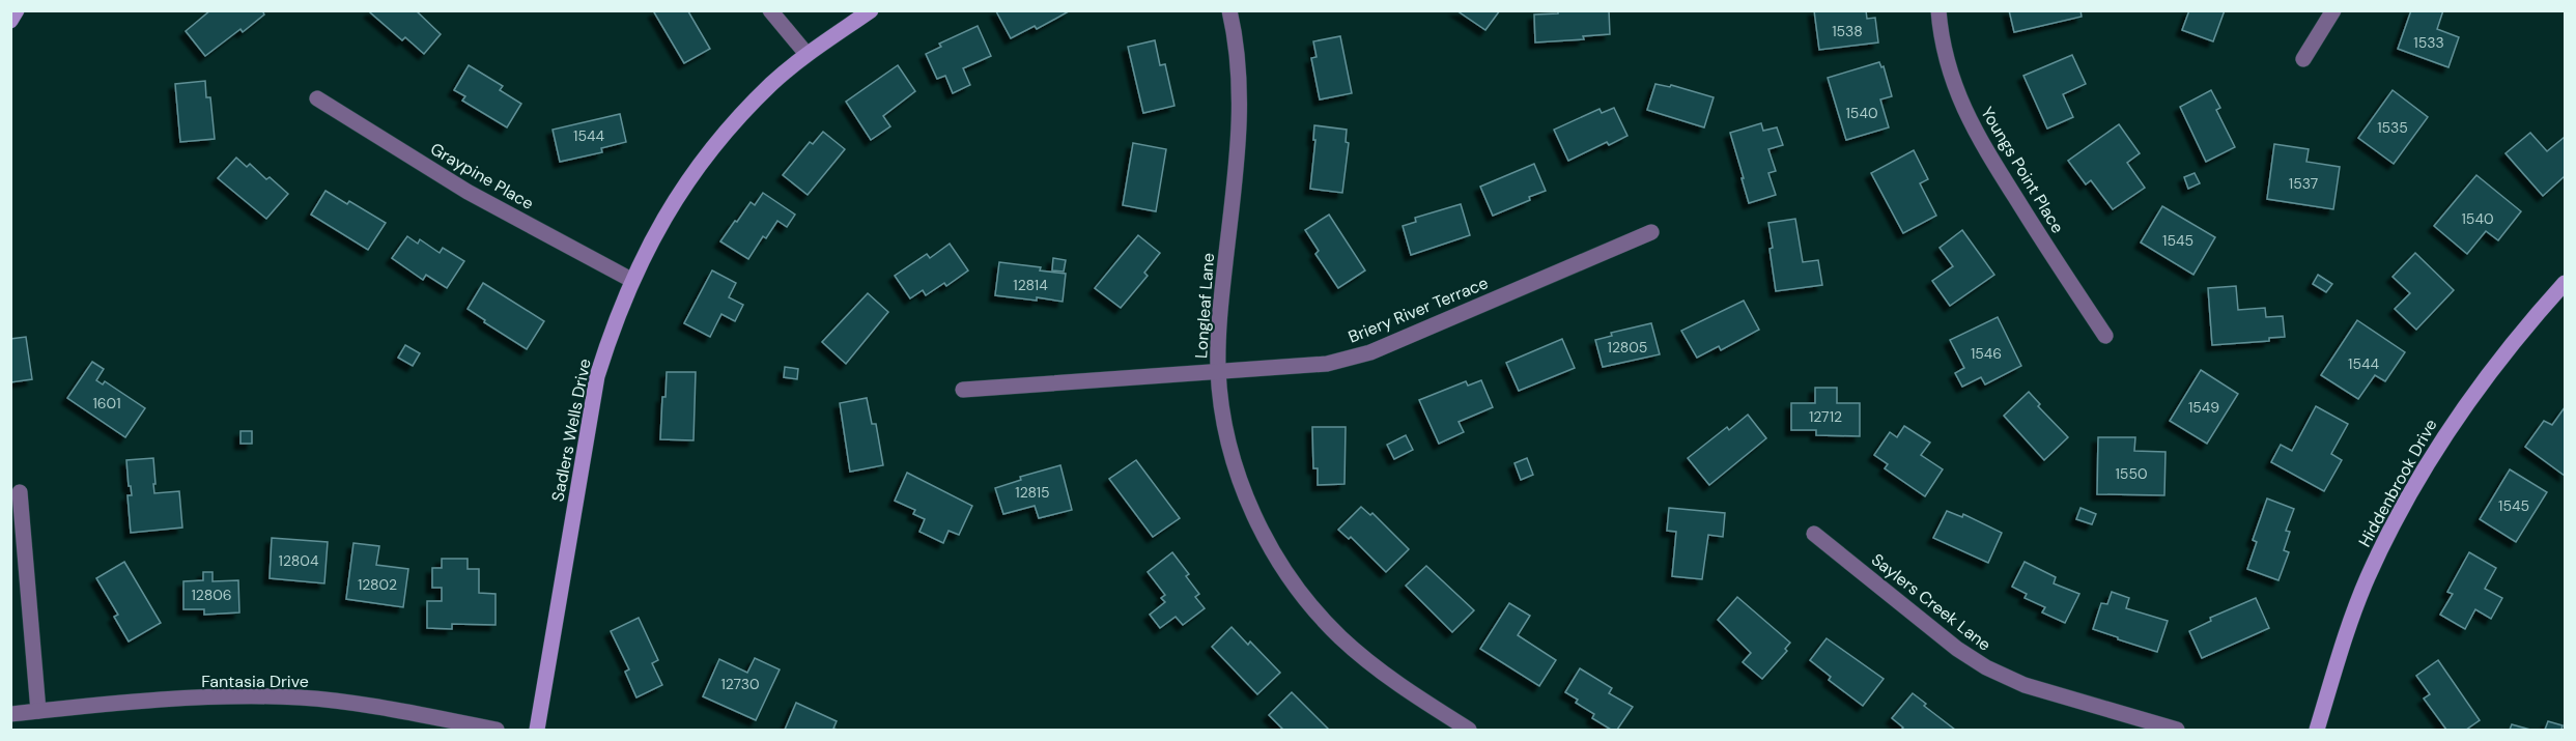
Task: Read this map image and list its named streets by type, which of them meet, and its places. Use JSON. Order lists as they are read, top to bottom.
{
  "streets": {
    "street": [
      "Youngs Point Place",
      "Graypine Place",
      "Longleaf Lane",
      "Briery River Terrace",
      "Sadlers Wells Drive",
      "Hiddenbrook Drive",
      "Saylers Creek Lane",
      "Fantasia Drive"
    ]
  },
  "crossings": [
    ["Graypine Place", "Sadlers Wells Drive"],
    ["Longleaf Lane", "Briery River Terrace"]
  ],
  "house_numbers": [
    "1538",
    "1533",
    "1540",
    "1535",
    "1544",
    "1537",
    "1540",
    "1545",
    "12814",
    "12805",
    "1546",
    "1544",
    "1601",
    "1549",
    "12712",
    "1550",
    "12815",
    "1545",
    "12804",
    "12802",
    "12806",
    "12730"
  ]
}
